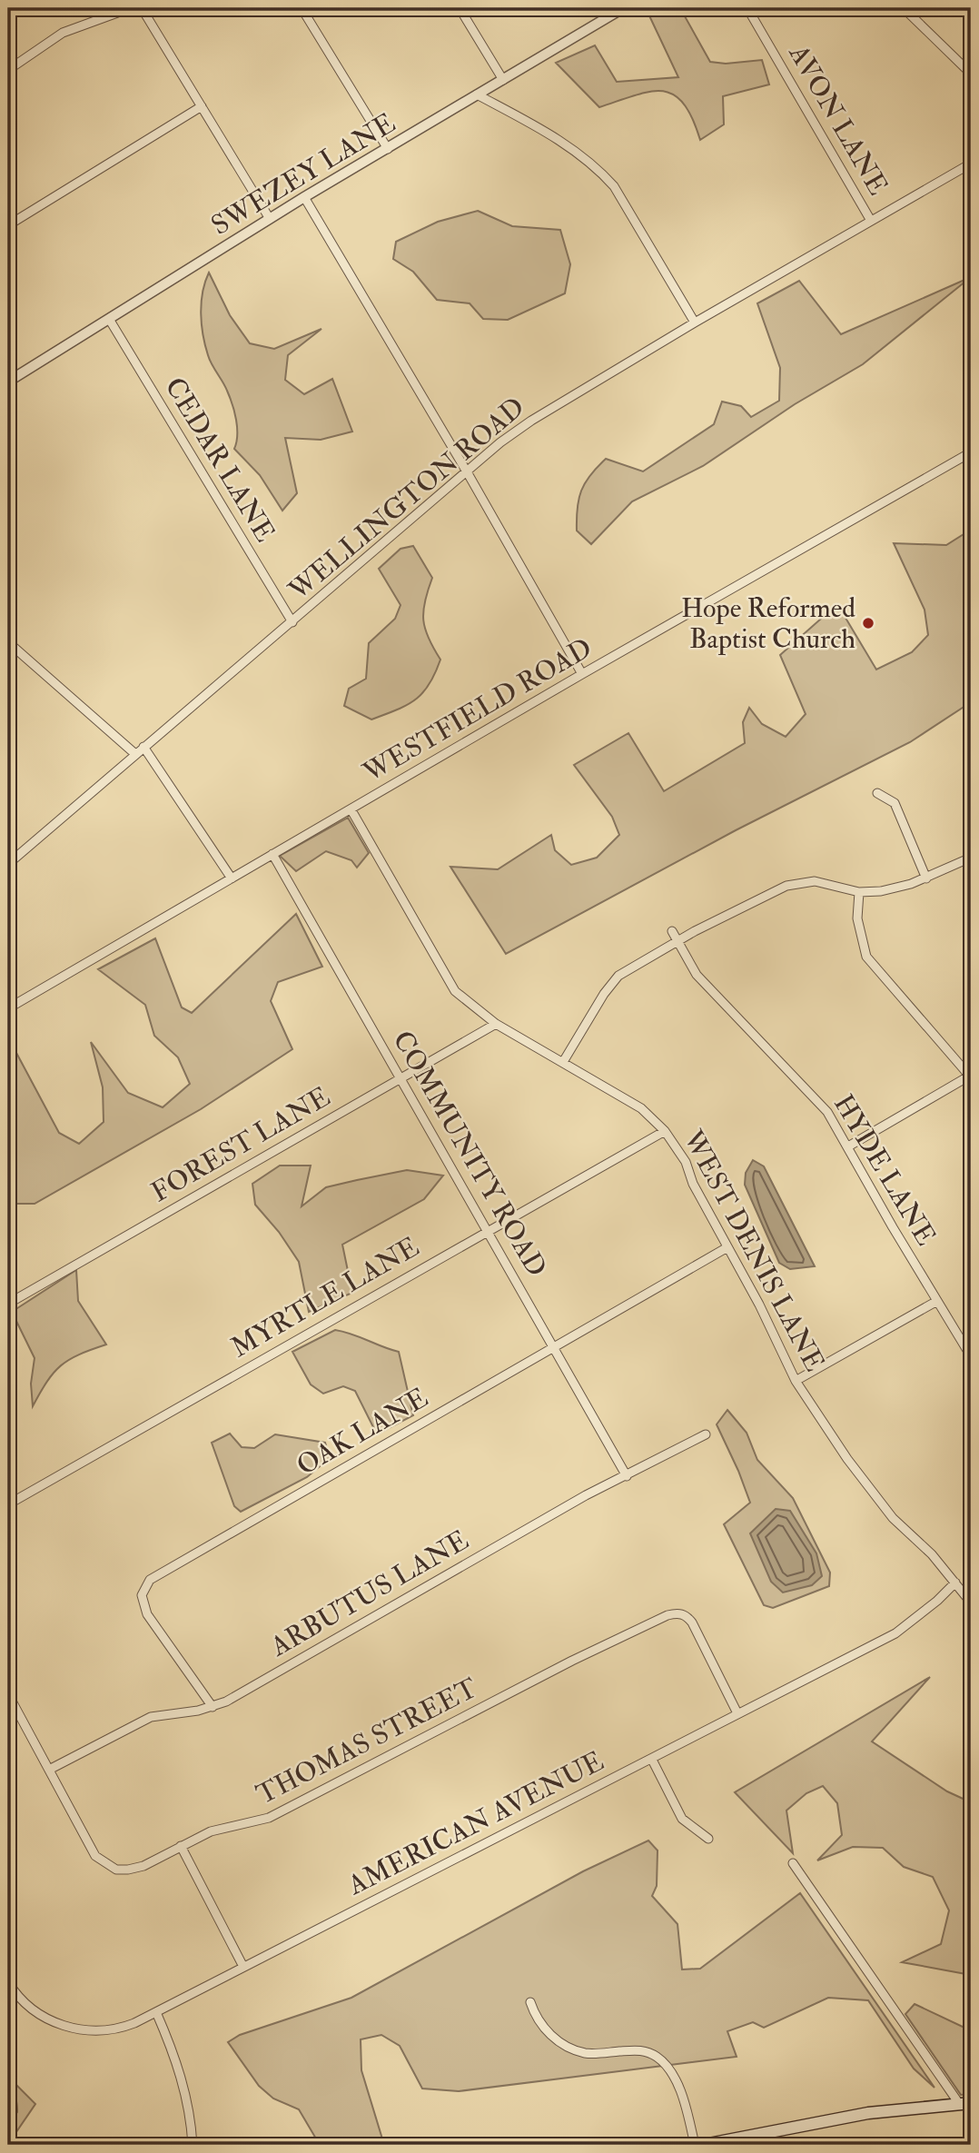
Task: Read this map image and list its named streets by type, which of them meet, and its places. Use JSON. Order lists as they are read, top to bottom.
{
  "streets": {
    "street": [
      "AVON LANE",
      "SWEZEY LANE",
      "CEDAR LANE",
      "WELLINGTON ROAD",
      "WESTFIELD ROAD",
      "FOREST LANE",
      "COMMUNITY ROAD",
      "HYDE LANE",
      "WEST DENIS LANE",
      "MYRTLE LANE",
      "OAK LANE",
      "ARBUTUS LANE",
      "THOMAS STREET",
      "AMERICAN AVENUE"
    ]
  },
  "crossings": [
    ["AVON LANE", "WELLINGTON ROAD"],
    ["SWEZEY LANE", "CEDAR LANE"],
    ["CEDAR LANE", "WELLINGTON ROAD"],
    ["WESTFIELD ROAD", "COMMUNITY ROAD"],
    ["WESTFIELD ROAD", "WEST DENIS LANE"],
    ["FOREST LANE", "COMMUNITY ROAD"],
    ["FOREST LANE", "WEST DENIS LANE"],
    ["COMMUNITY ROAD", "MYRTLE LANE"],
    ["COMMUNITY ROAD", "OAK LANE"],
    ["COMMUNITY ROAD", "ARBUTUS LANE"],
    ["WEST DENIS LANE", "MYRTLE LANE"],
    ["WEST DENIS LANE", "OAK LANE"],
    ["WEST DENIS LANE", "AMERICAN AVENUE"],
    ["OAK LANE", "ARBUTUS LANE"],
    ["ARBUTUS LANE", "THOMAS STREET"],
    ["THOMAS STREET", "AMERICAN AVENUE"]
  ],
  "places": ["Hope Reformed Baptist Church"]
}
